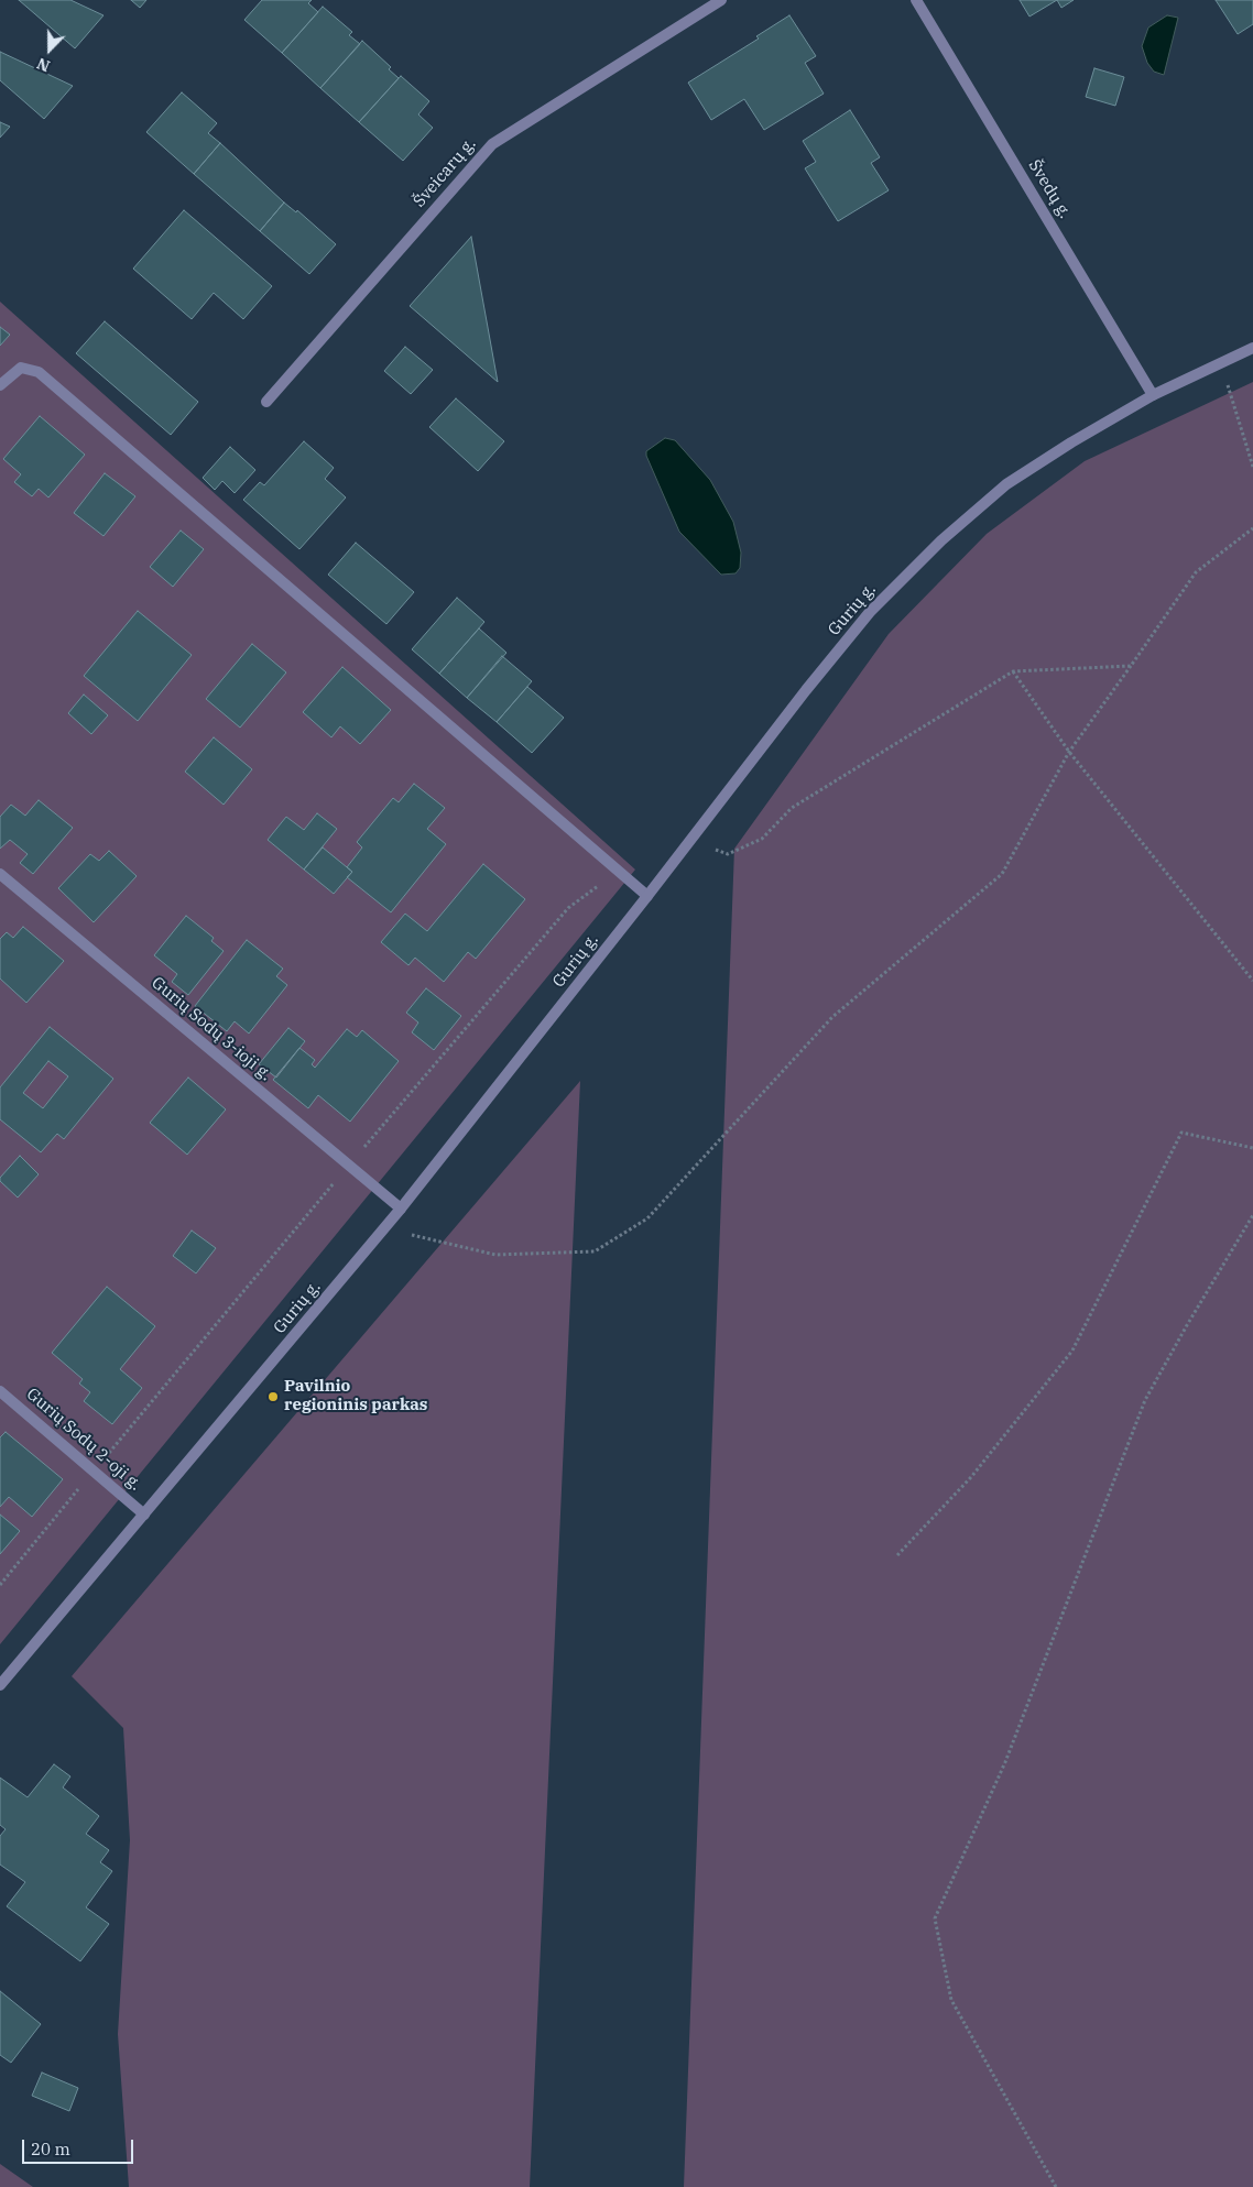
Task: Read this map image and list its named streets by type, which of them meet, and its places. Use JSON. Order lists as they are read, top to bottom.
{
  "streets": {
    "street": [
      "Šveicarų g.",
      "Švedų g.",
      "Gurių g.",
      "Gurių Sodų 3-ioji g.",
      "Gurių Sodų 2-oji g."
    ]
  },
  "crossings": [
    ["Švedų g.", "Gurių g."],
    ["Gurių g.", "Gurių Sodų 3-ioji g."],
    ["Gurių g.", "Gurių Sodų 2-oji g."]
  ],
  "places": ["Pavilnio regioninis parkas"],
  "scale_bar": "20 m",
  "north": "bottom"
}
